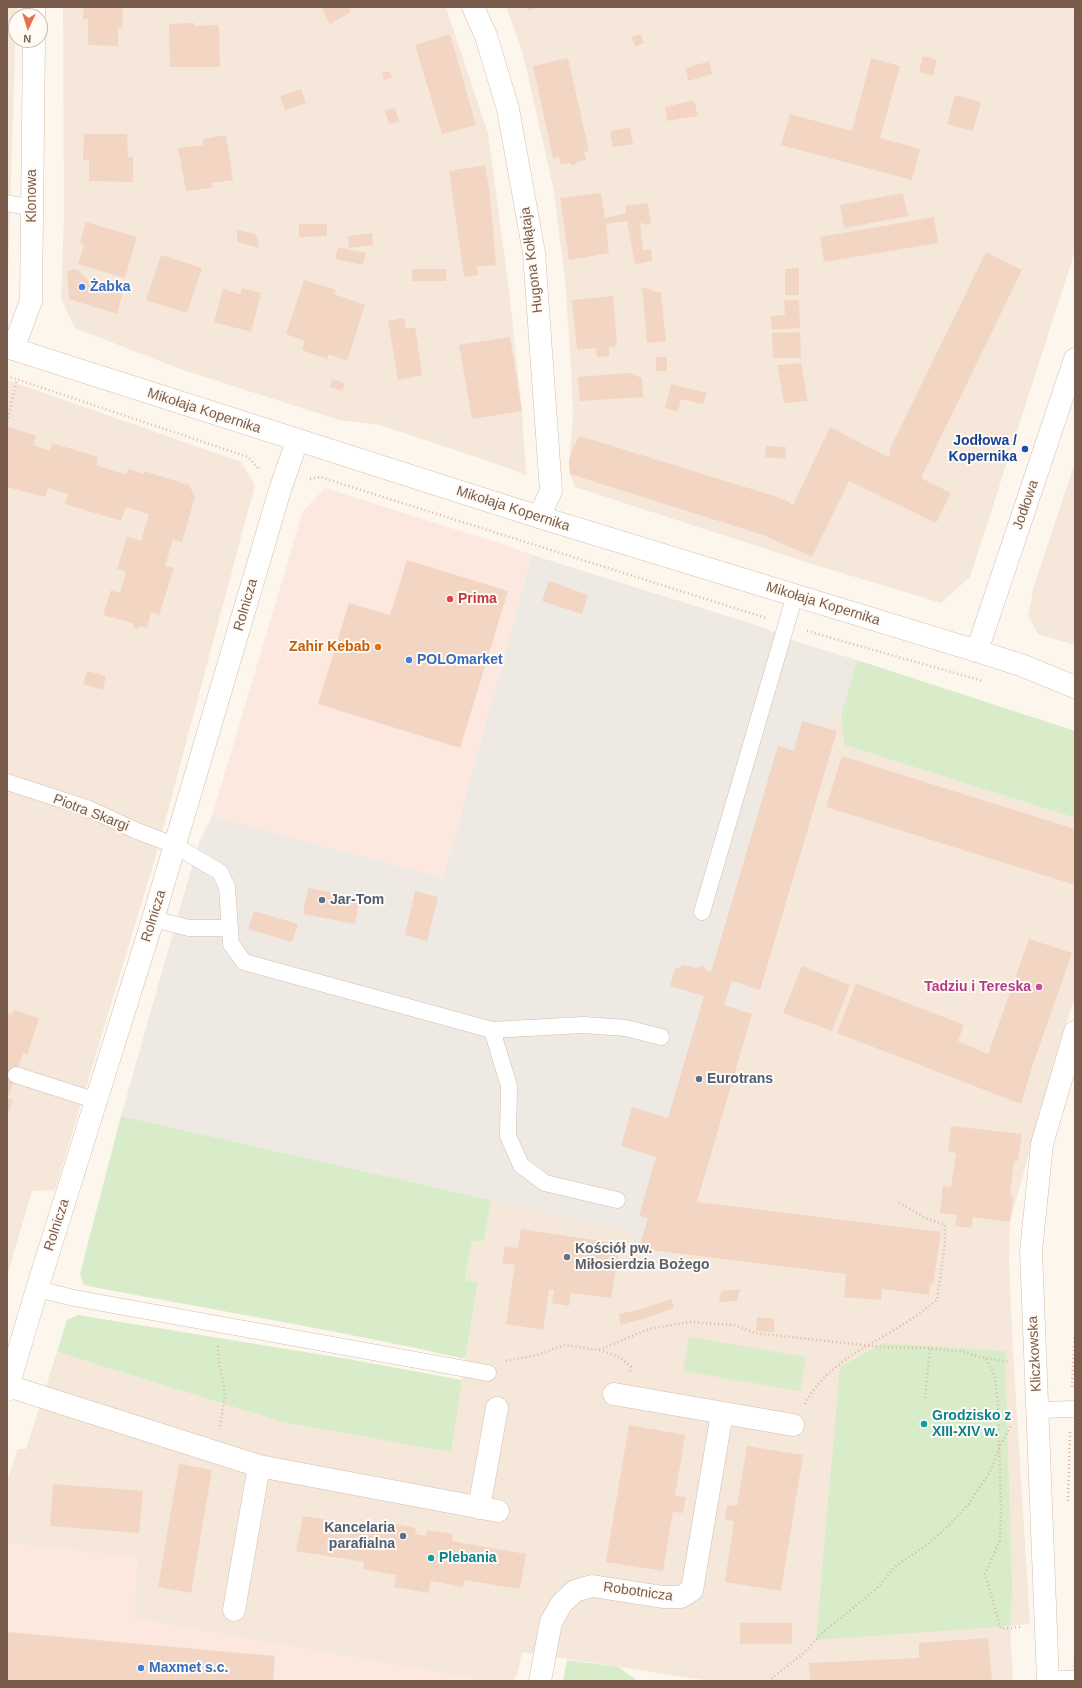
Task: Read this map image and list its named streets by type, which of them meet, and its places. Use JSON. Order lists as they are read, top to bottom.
{
  "streets": {
    "street": [
      "Klonowa",
      "Hugona Kołłątaja",
      "Mikołaja Kopernika",
      "Jodłowa",
      "Rolnicza",
      "Kliczkowska",
      "Robotnicza"
    ],
    "lane": ["Piotra Skargi"]
  },
  "crossings": [
    ["Klonowa", "Mikołaja Kopernika"],
    ["Hugona Kołłątaja", "Mikołaja Kopernika"],
    ["Mikołaja Kopernika", "Jodłowa"],
    ["Mikołaja Kopernika", "Rolnicza"],
    ["Rolnicza", "Piotra Skargi"]
  ],
  "places": [
    "Żabka",
    "Jodłowa / Kopernika",
    "Prima",
    "Zahir Kebab",
    "POLOmarket",
    "Jar-Tom",
    "Tadziu i Tereska",
    "Eurotrans",
    "Kościół pw. Miłosierdzia Bożego",
    "Grodzisko z XIII-XIV w.",
    "Kancelaria parafialna",
    "Plebania",
    "Maxmet s.c."
  ],
  "north": "bottom"
}
